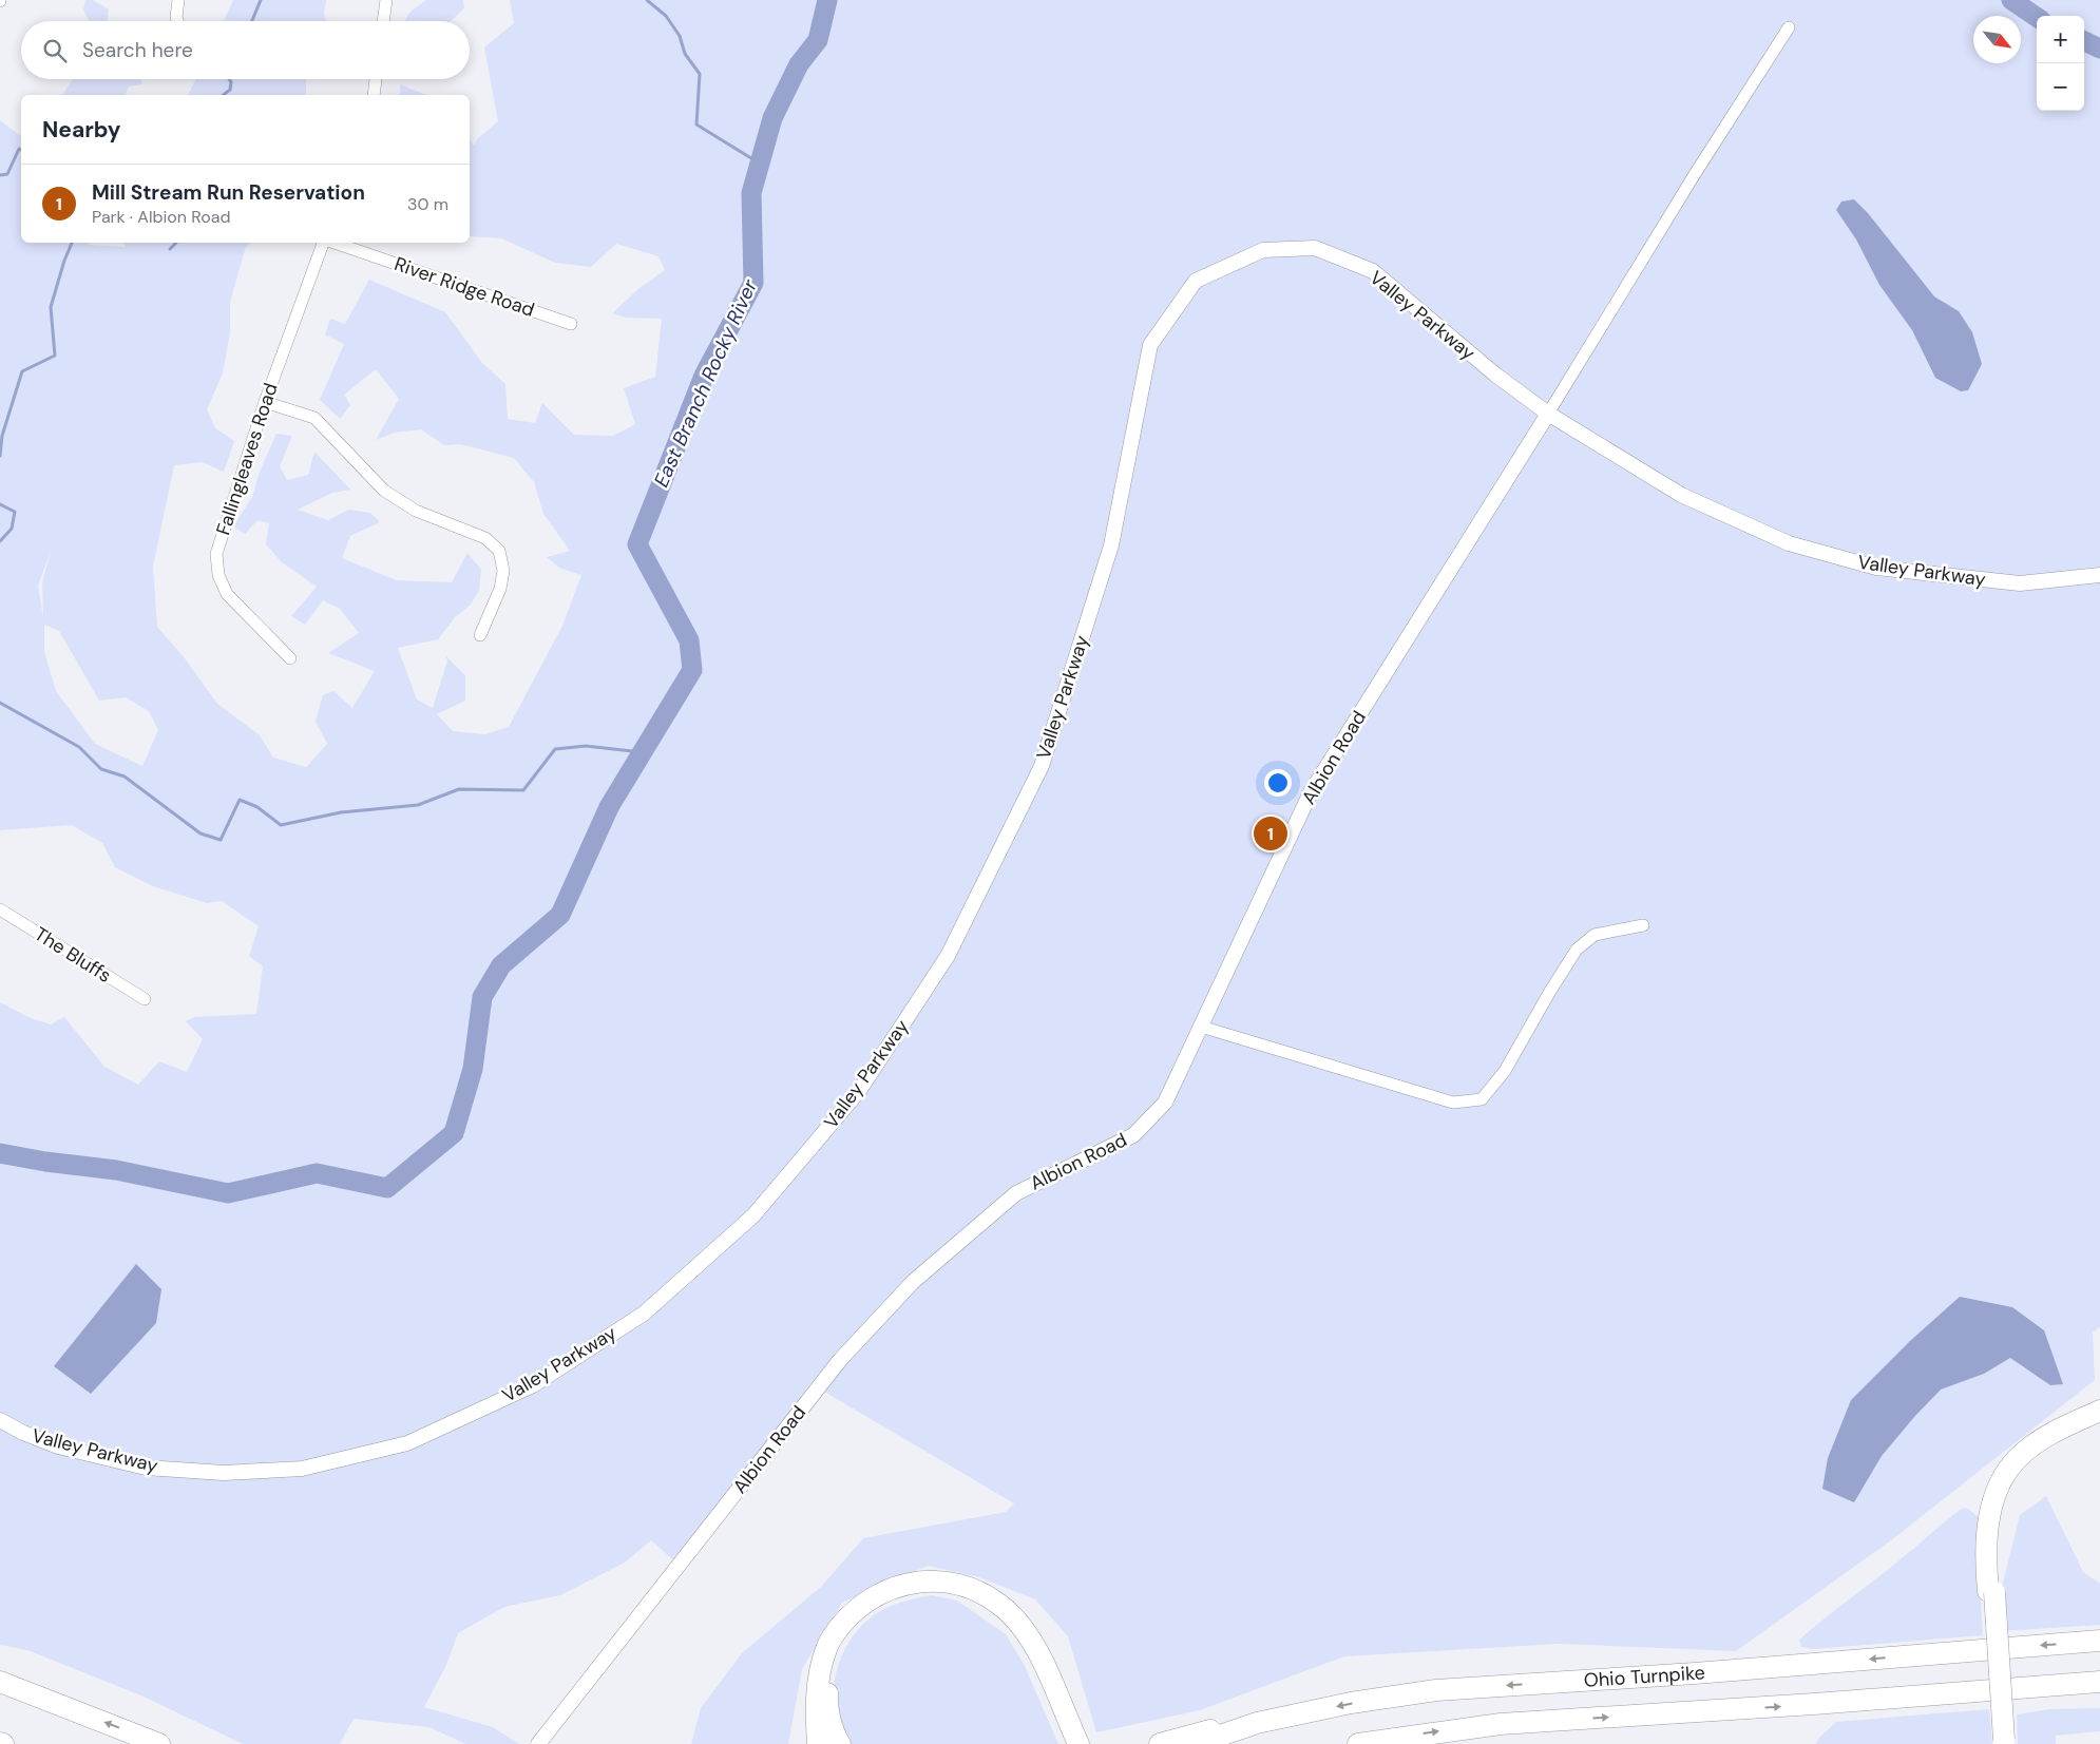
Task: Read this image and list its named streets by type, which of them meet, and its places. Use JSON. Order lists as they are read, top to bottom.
{
  "streets": {
    "highway": ["Ohio Turnpike"],
    "street": [
      "River Ridge Road",
      "Valley Parkway",
      "Fallingleaves Road",
      "Albion Road",
      "The Bluffs"
    ]
  },
  "crossings": [
    ["Valley Parkway", "Albion Road"]
  ],
  "water": ["East Branch Rocky River"],
  "north": "bottom right",
  "page": {
    "map_buttons": ["+", "−"],
    "search": "Search here",
    "heading": "Nearby",
    "list": [
      {
        "mark": "1",
        "name": "Mill Stream Run Reservation",
        "note": "Park · Albion Road",
        "value": "30 m"
      }
    ],
    "pins": "1"
  }
}
